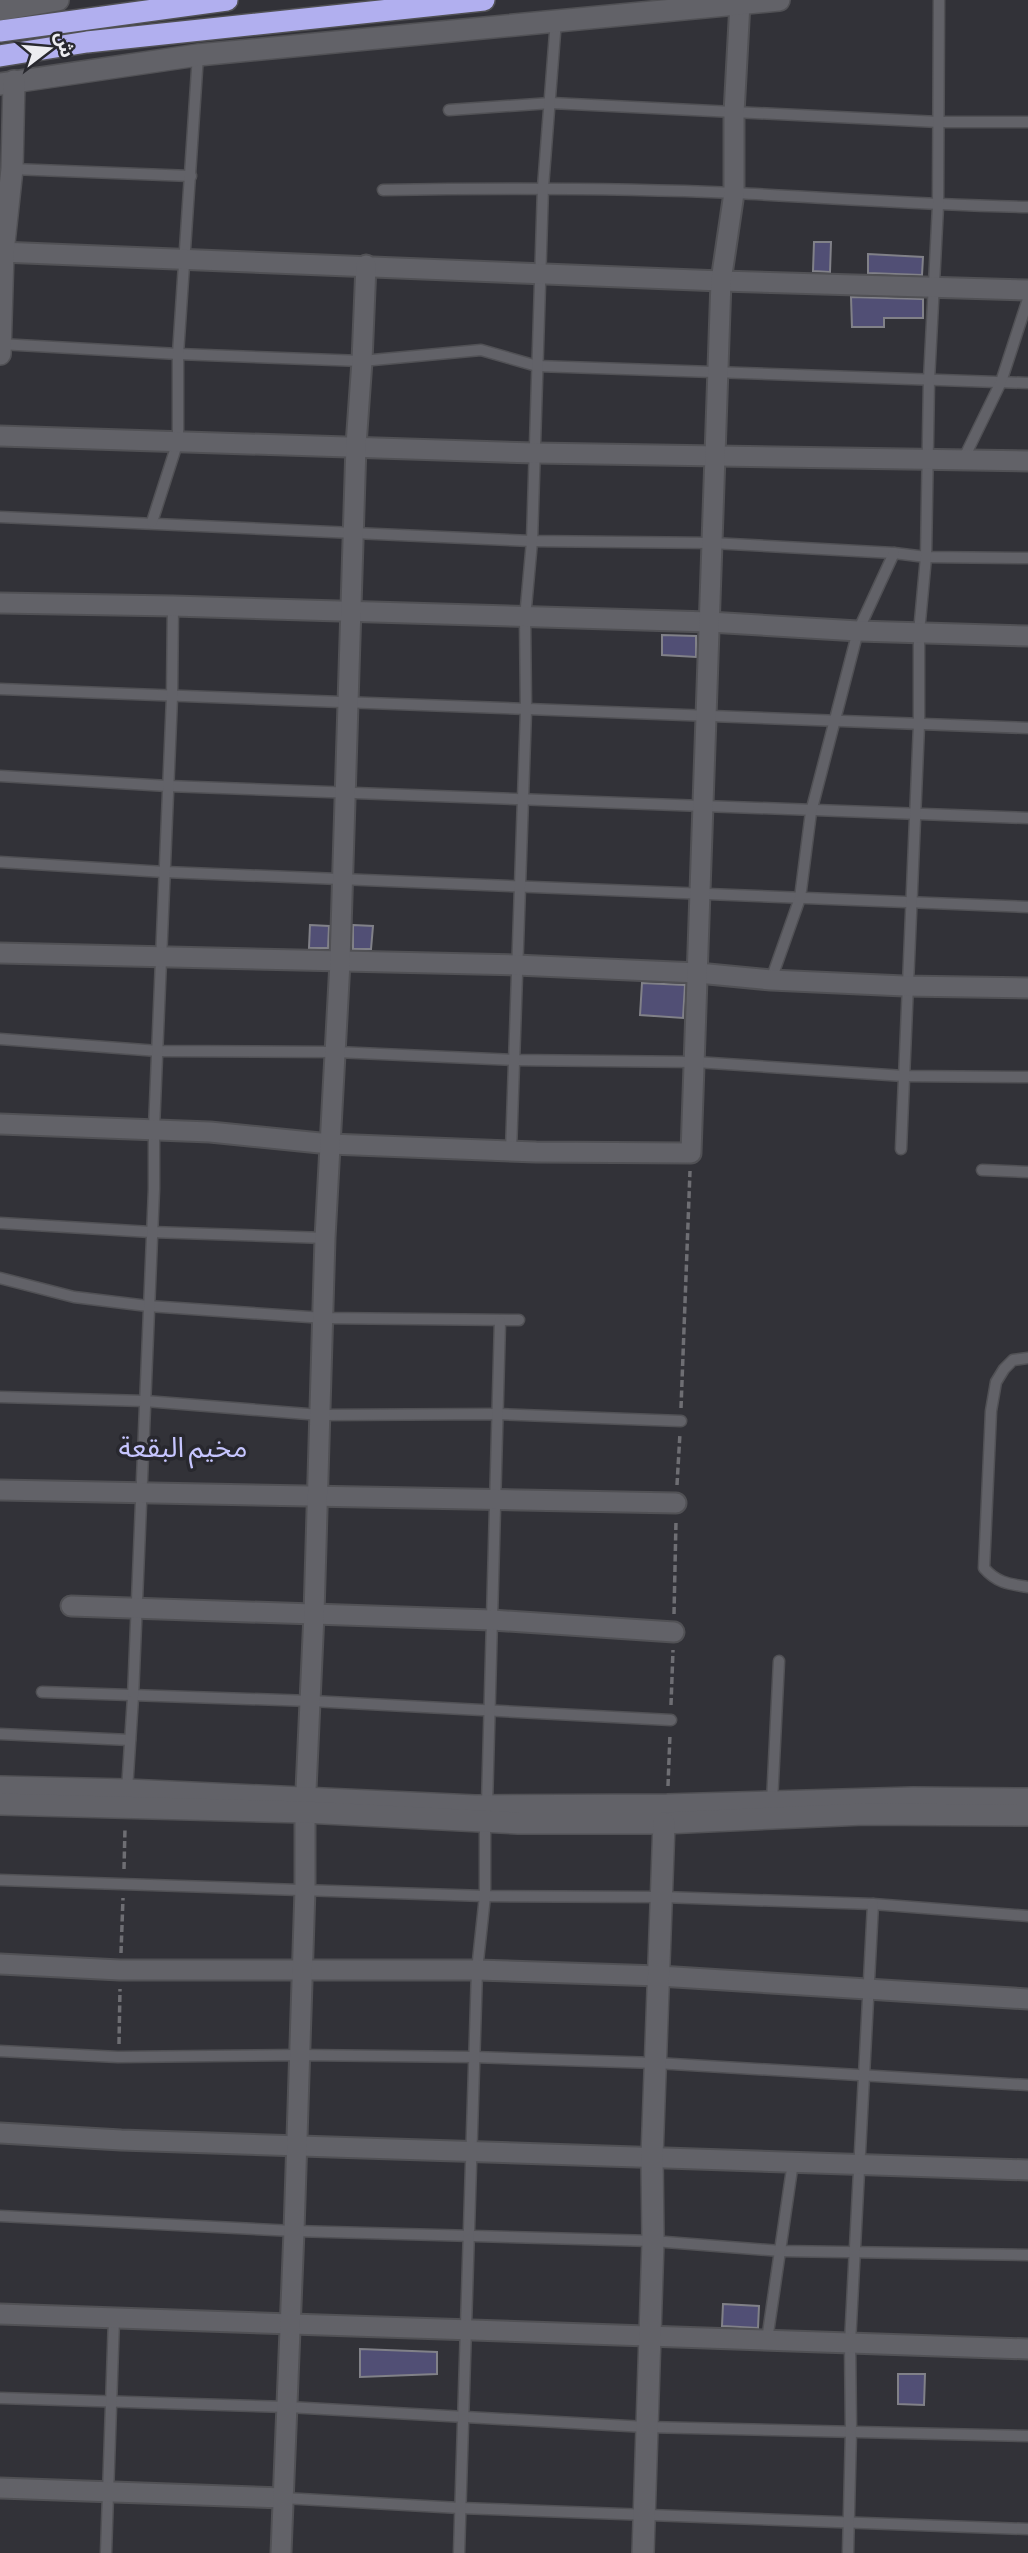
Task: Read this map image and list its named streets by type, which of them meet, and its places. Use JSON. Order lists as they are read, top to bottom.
{
  "districts": ["مخيم البقعة"],
  "north": "right"
}
